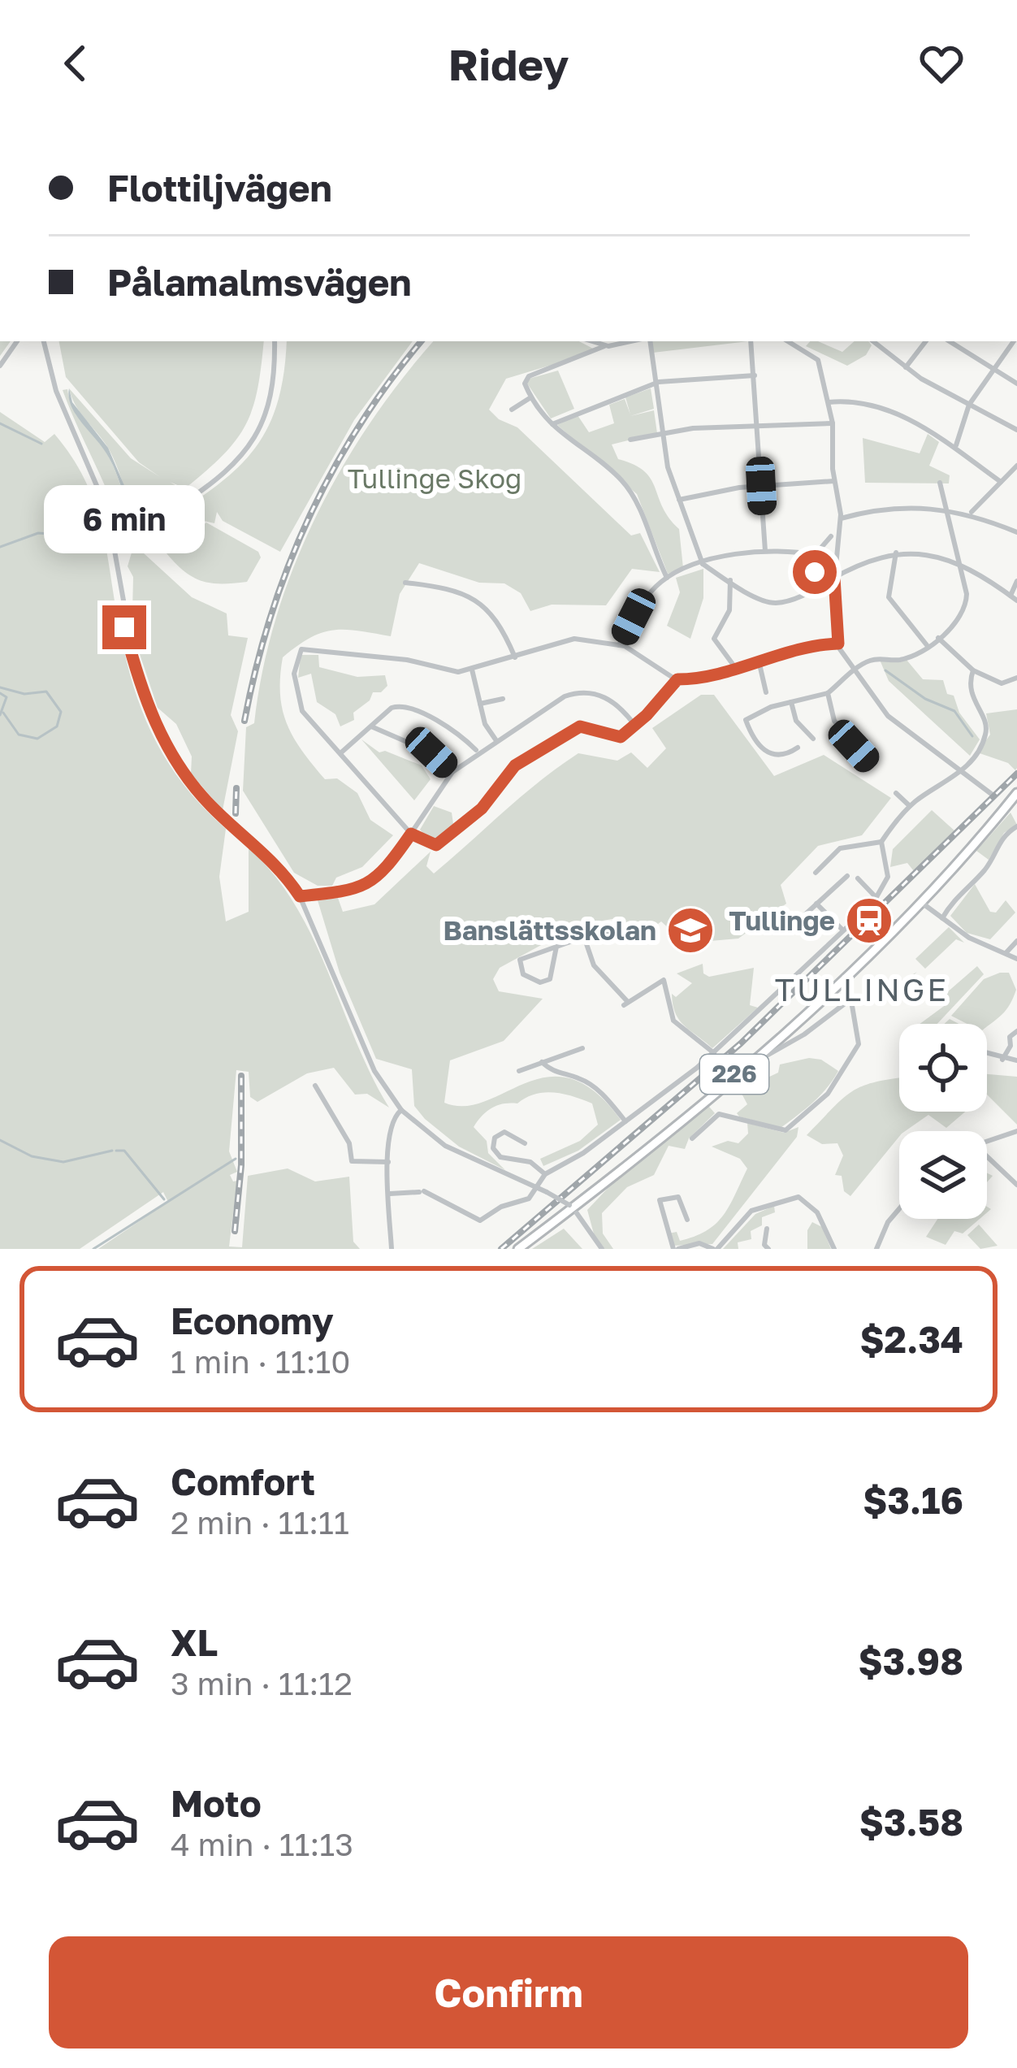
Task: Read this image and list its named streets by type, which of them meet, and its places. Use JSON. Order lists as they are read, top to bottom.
{
  "streets": {
    "main road": ["226"]
  },
  "districts": ["TULLINGE"],
  "parks": ["Tullinge Skog"],
  "places": {
    "station": ["Tullinge"],
    "school or university": ["Banslättsskolan"]
  },
  "page": {
    "header": "Ridey",
    "banner": ["Flottiljvägen", "Pålamalmsvägen"],
    "bubble": "6 min",
    "list": [
      {
        "name": "Economy",
        "note": "1 min · 11:10",
        "value": "$2.34"
      },
      {
        "name": "Comfort",
        "note": "2 min · 11:11",
        "value": "$3.16"
      },
      {
        "name": "XL",
        "note": "3 min · 11:12",
        "value": "$3.98"
      },
      {
        "name": "Moto",
        "note": "4 min · 11:13",
        "value": "$3.58"
      }
    ],
    "buttons": "Confirm"
  }
}
